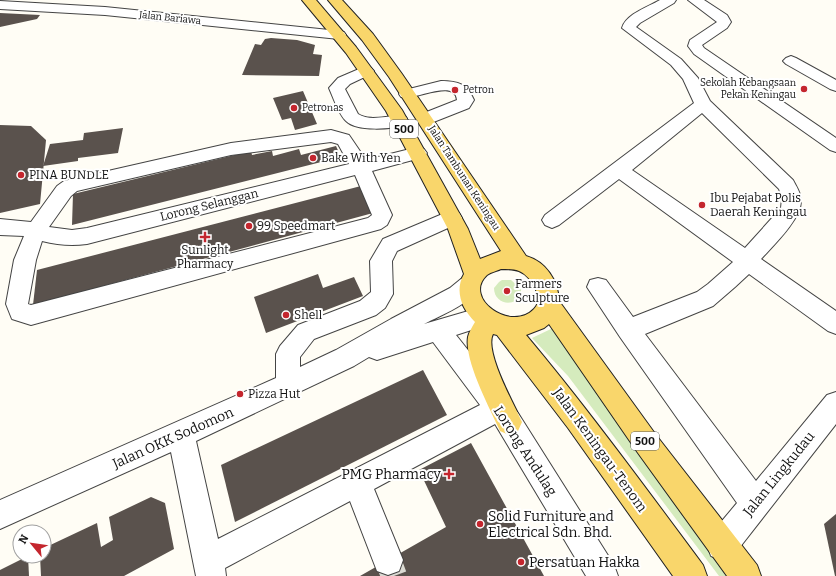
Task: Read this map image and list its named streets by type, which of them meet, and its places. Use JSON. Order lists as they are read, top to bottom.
{
  "streets": {
    "main road": ["500", "Jalan Tambunan Keningau", "Jalan Keningau-Tenom"],
    "street": [
      "Jalan Bariawa",
      "Lorong Selanggan",
      "Jalan OKK Sodomon",
      "Lorong Andulag",
      "Jalan Lingkudau"
    ]
  },
  "crossings": [
    ["Jalan Bariawa", "500"],
    ["500", "Jalan Tambunan Keningau"],
    ["500", "Lorong Selanggan"],
    ["500", "Jalan Keningau-Tenom"],
    ["500", "Jalan Lingkudau"],
    ["Jalan Tambunan Keningau", "Jalan Keningau-Tenom"]
  ],
  "places": {
    "other": [
      "Sekolah Kebangsaan Pekan Keningau",
      "Petron",
      "Petronas",
      "Bake With Yen",
      "PINA BUNDLE",
      "Ibu Pejabat Polis Daerah Keningau",
      "99 Speedmart",
      "Farmers Sculpture",
      "Shell",
      "Pizza Hut",
      "Solid Furniture and Electrical Sdn. Bhd.",
      "Persatuan Hakka"
    ],
    "health": ["Sunlight Pharmacy", "PMG Pharmacy"]
  },
  "north": "top left"
}
